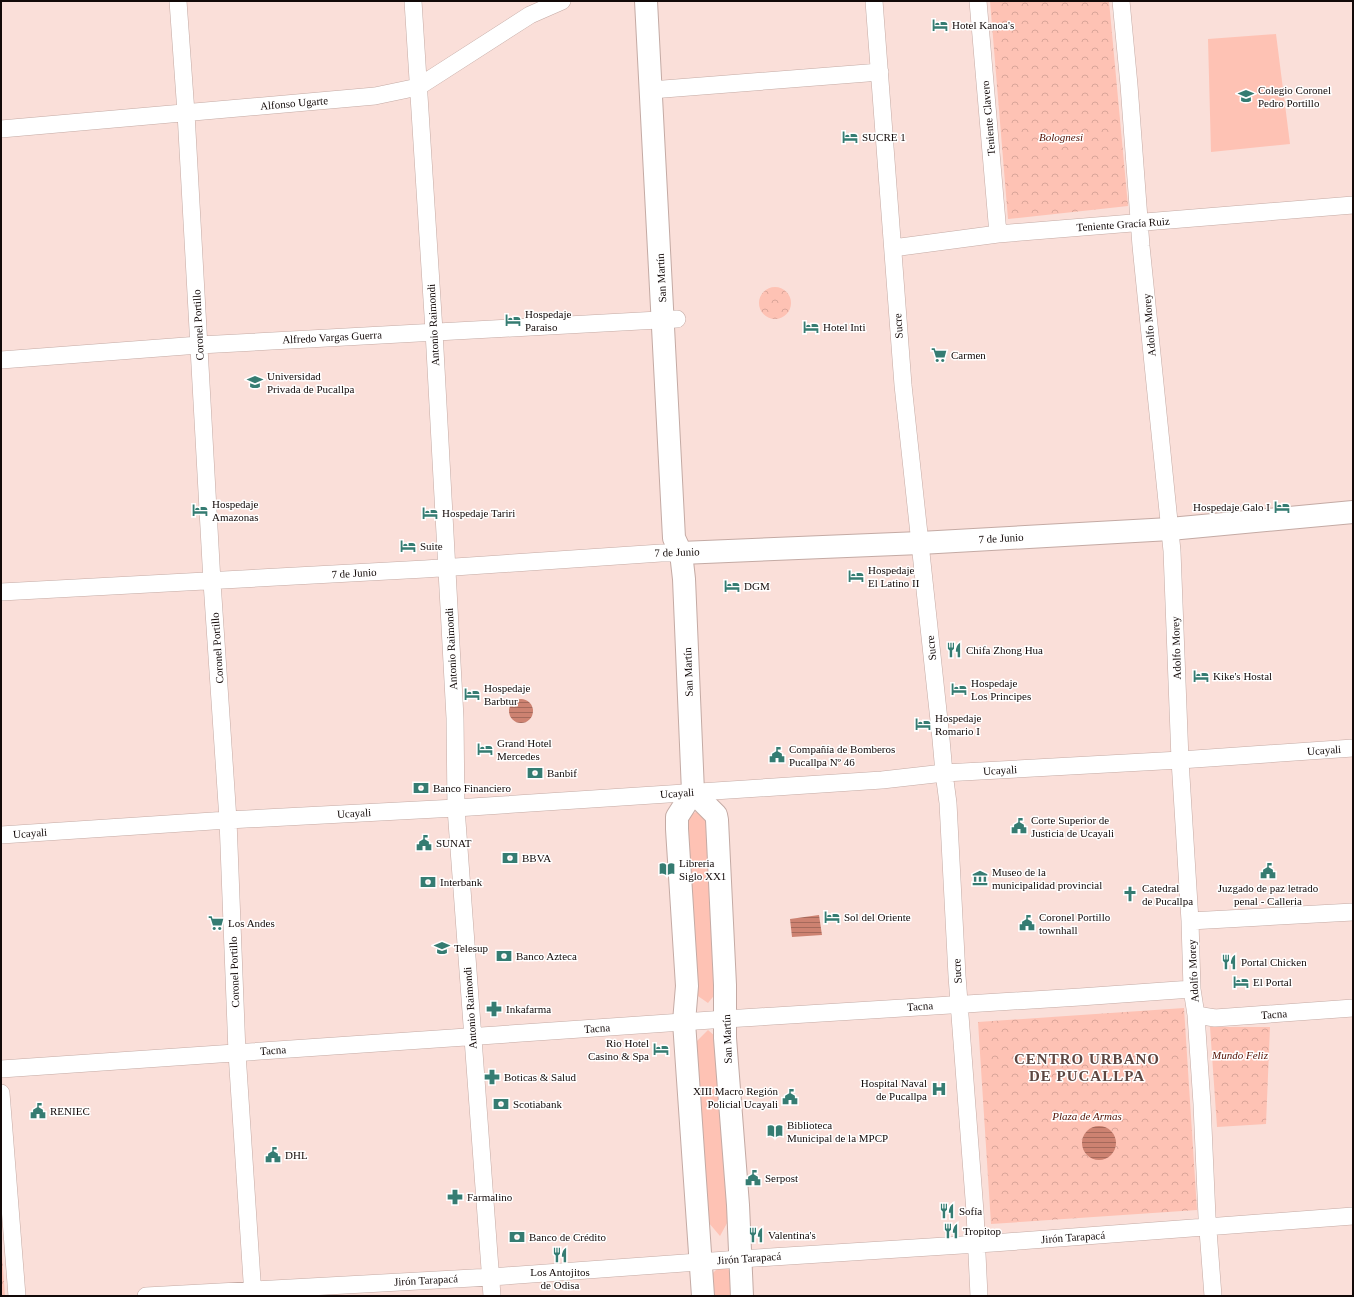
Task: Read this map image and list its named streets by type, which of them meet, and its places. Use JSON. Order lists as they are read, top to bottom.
{
  "streets": {
    "main road": ["San Martín", "7 de Junio"],
    "street": [
      "Alfonso Ugarte",
      "Teniente Clavero",
      "Teniente Gracía Ruiz",
      "Coronel Portillo",
      "Antonio Raimondi",
      "Adolfo Morey",
      "Sucre",
      "Alfredo Vargas Guerra",
      "Ucayali",
      "Tacna",
      "Jirón Tarapacá"
    ]
  },
  "crossings": [
    ["Alfonso Ugarte", "Coronel Portillo"],
    ["Alfonso Ugarte", "Antonio Raimondi"],
    ["Teniente Clavero", "Teniente Gracía Ruiz"],
    ["Teniente Gracía Ruiz", "Adolfo Morey"],
    ["Teniente Gracía Ruiz", "Sucre"],
    ["San Martín", "Alfredo Vargas Guerra"],
    ["San Martín", "7 de Junio"],
    ["San Martín", "Ucayali"],
    ["San Martín", "Tacna"],
    ["San Martín", "Jirón Tarapacá"],
    ["Coronel Portillo", "Alfredo Vargas Guerra"],
    ["Coronel Portillo", "7 de Junio"],
    ["Coronel Portillo", "Ucayali"],
    ["Coronel Portillo", "Tacna"],
    ["Coronel Portillo", "Jirón Tarapacá"],
    ["Antonio Raimondi", "Alfredo Vargas Guerra"],
    ["Antonio Raimondi", "7 de Junio"],
    ["Antonio Raimondi", "Ucayali"],
    ["Antonio Raimondi", "Tacna"],
    ["Antonio Raimondi", "Jirón Tarapacá"],
    ["Adolfo Morey", "7 de Junio"],
    ["Adolfo Morey", "Ucayali"],
    ["Adolfo Morey", "Tacna"],
    ["Adolfo Morey", "Jirón Tarapacá"],
    ["Sucre", "7 de Junio"],
    ["Sucre", "Ucayali"],
    ["Sucre", "Tacna"],
    ["Sucre", "Jirón Tarapacá"]
  ],
  "districts": ["CENTRO URBANO DE PUCALLPA"],
  "parks": ["Bolognesi", "Mundo Feliz", "Plaza de Armas"],
  "places": {
    "hotel": [
      "Hotel Kanoa's",
      "SUCRE 1",
      "Hospedaje Paraiso",
      "Hotel Inti",
      "Hospedaje Galo I",
      "Hospedaje Amazonas",
      "Hospedaje Tariri",
      "Suite",
      "Hospedaje El Latino II",
      "DGM",
      "Kike's Hostal",
      "Hospedaje Los Principes",
      "Hospedaje Barbtur",
      "Hospedaje Romario I",
      "Grand Hotel Mercedes",
      "Sol del Oriente",
      "El Portal",
      "Rio Hotel Casino & Spa"
    ],
    "school or university": ["Colegio Coronel Pedro Portillo", "Universidad Privada de Pucallpa", "Telesup"],
    "supermarket": ["Carmen", "Los Andes"],
    "restaurant": [
      "Chifa Zhong Hua",
      "Portal Chicken",
      "Sofía",
      "Tropitop",
      "Valentina's",
      "Los Antojitos de Odisa"
    ],
    "public building": [
      "Compañía de Bomberos Pucallpa Nº 46",
      "Corte Superior de Justicia de Ucayali",
      "SUNAT",
      "Juzgado de paz letrado penal - Calleria",
      "Coronel Portillo townhall",
      "XIII Macro Región Policial Ucayali",
      "RENIEC",
      "DHL",
      "Serpost"
    ],
    "bank": [
      "Banbif",
      "Banco Financiero",
      "BBVA",
      "Interbank",
      "Banco Azteca",
      "Scotiabank",
      "Banco de Crédito"
    ],
    "library": ["Libreria Siglo XX1", "Biblioteca Municipal de la MPCP"],
    "museum": ["Museo de la municipalidad provincial"],
    "church": ["Catedral de Pucallpa"],
    "pharmacy": ["Inkafarma", "Boticas & Salud", "Farmalino"],
    "hospital": ["Hospital Naval de Pucallpa"]
  }
}
